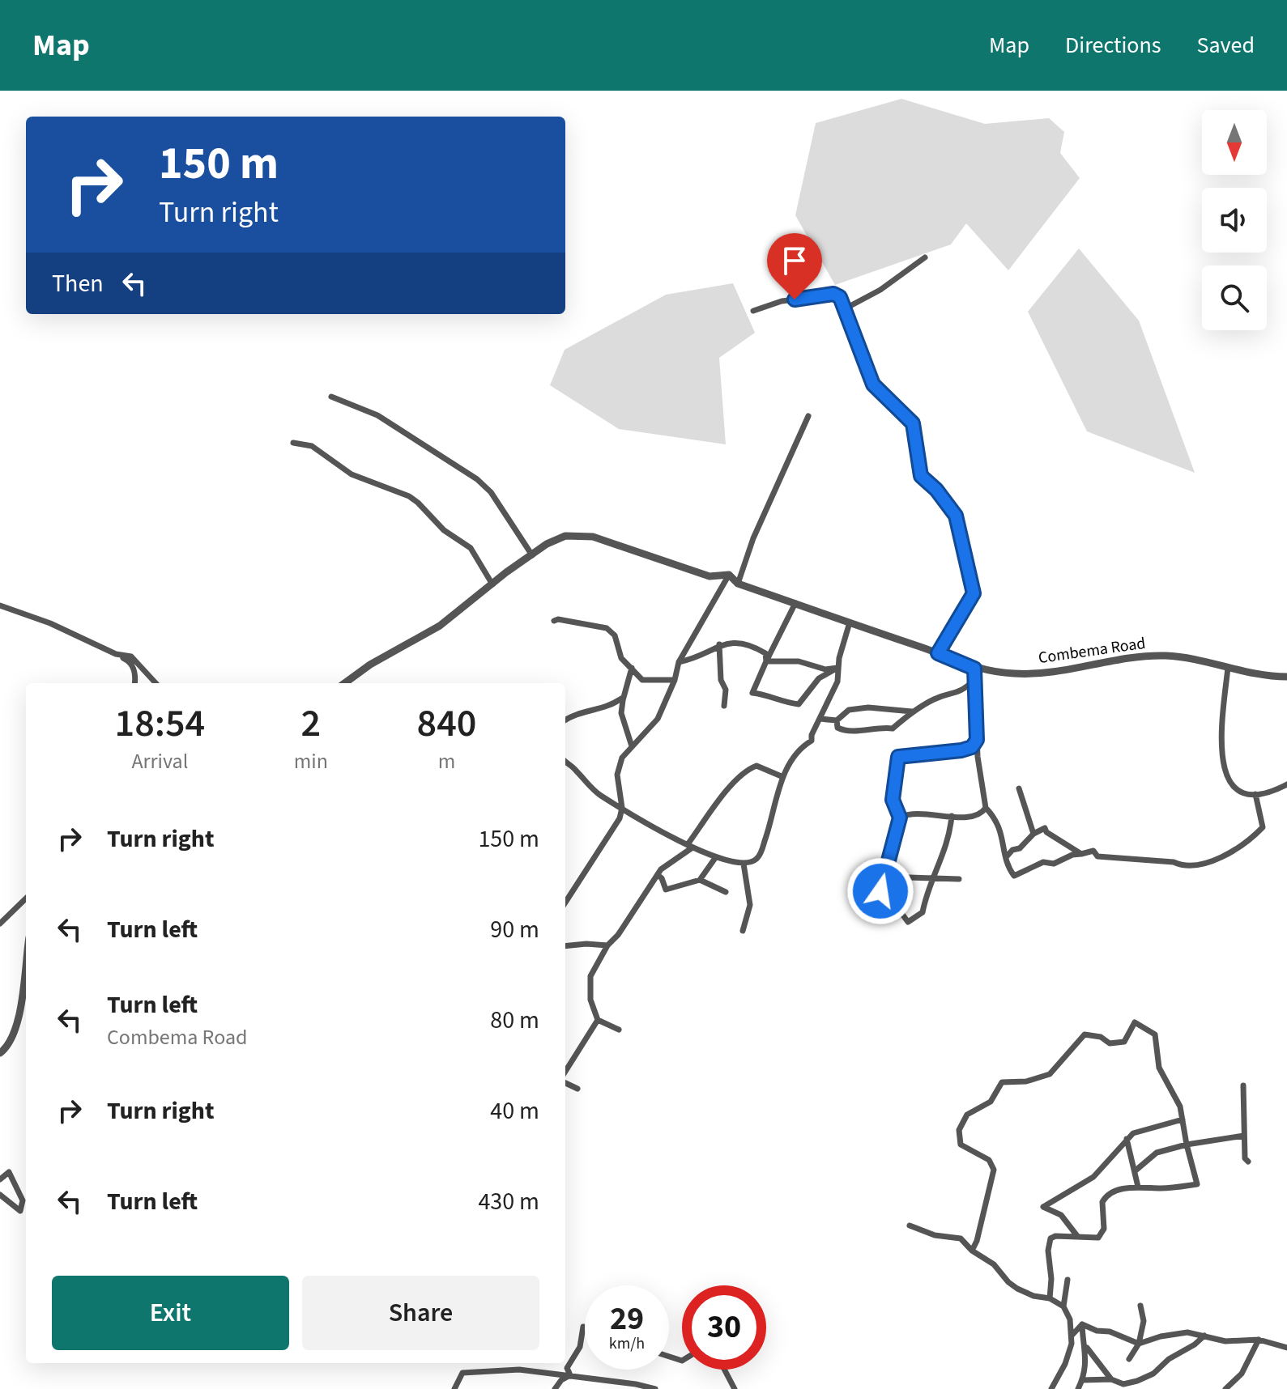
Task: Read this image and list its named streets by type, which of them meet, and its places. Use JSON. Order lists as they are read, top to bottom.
{
  "streets": {
    "street": ["Combema Road"]
  },
  "north": "bottom",
  "page": {
    "header": "Map",
    "nav": ["Map", "Directions", "Saved"],
    "turn": ["150 m", "Turn right"],
    "then": "Then",
    "eta": [
      "18:54",
      "Arrival",
      "2",
      "min",
      "840",
      "m"
    ],
    "list": [
      {
        "name": "Turn right",
        "value": "150 m"
      },
      {
        "name": "Turn left",
        "value": "90 m"
      },
      {
        "name": "Turn left",
        "note": "Combema Road",
        "value": "80 m"
      },
      {
        "name": "Turn right",
        "value": "40 m"
      },
      {
        "name": "Turn left",
        "value": "430 m"
      }
    ],
    "buttons": ["Exit", "Share"],
    "speed": "29 km/h",
    "limit": "30"
  }
}
